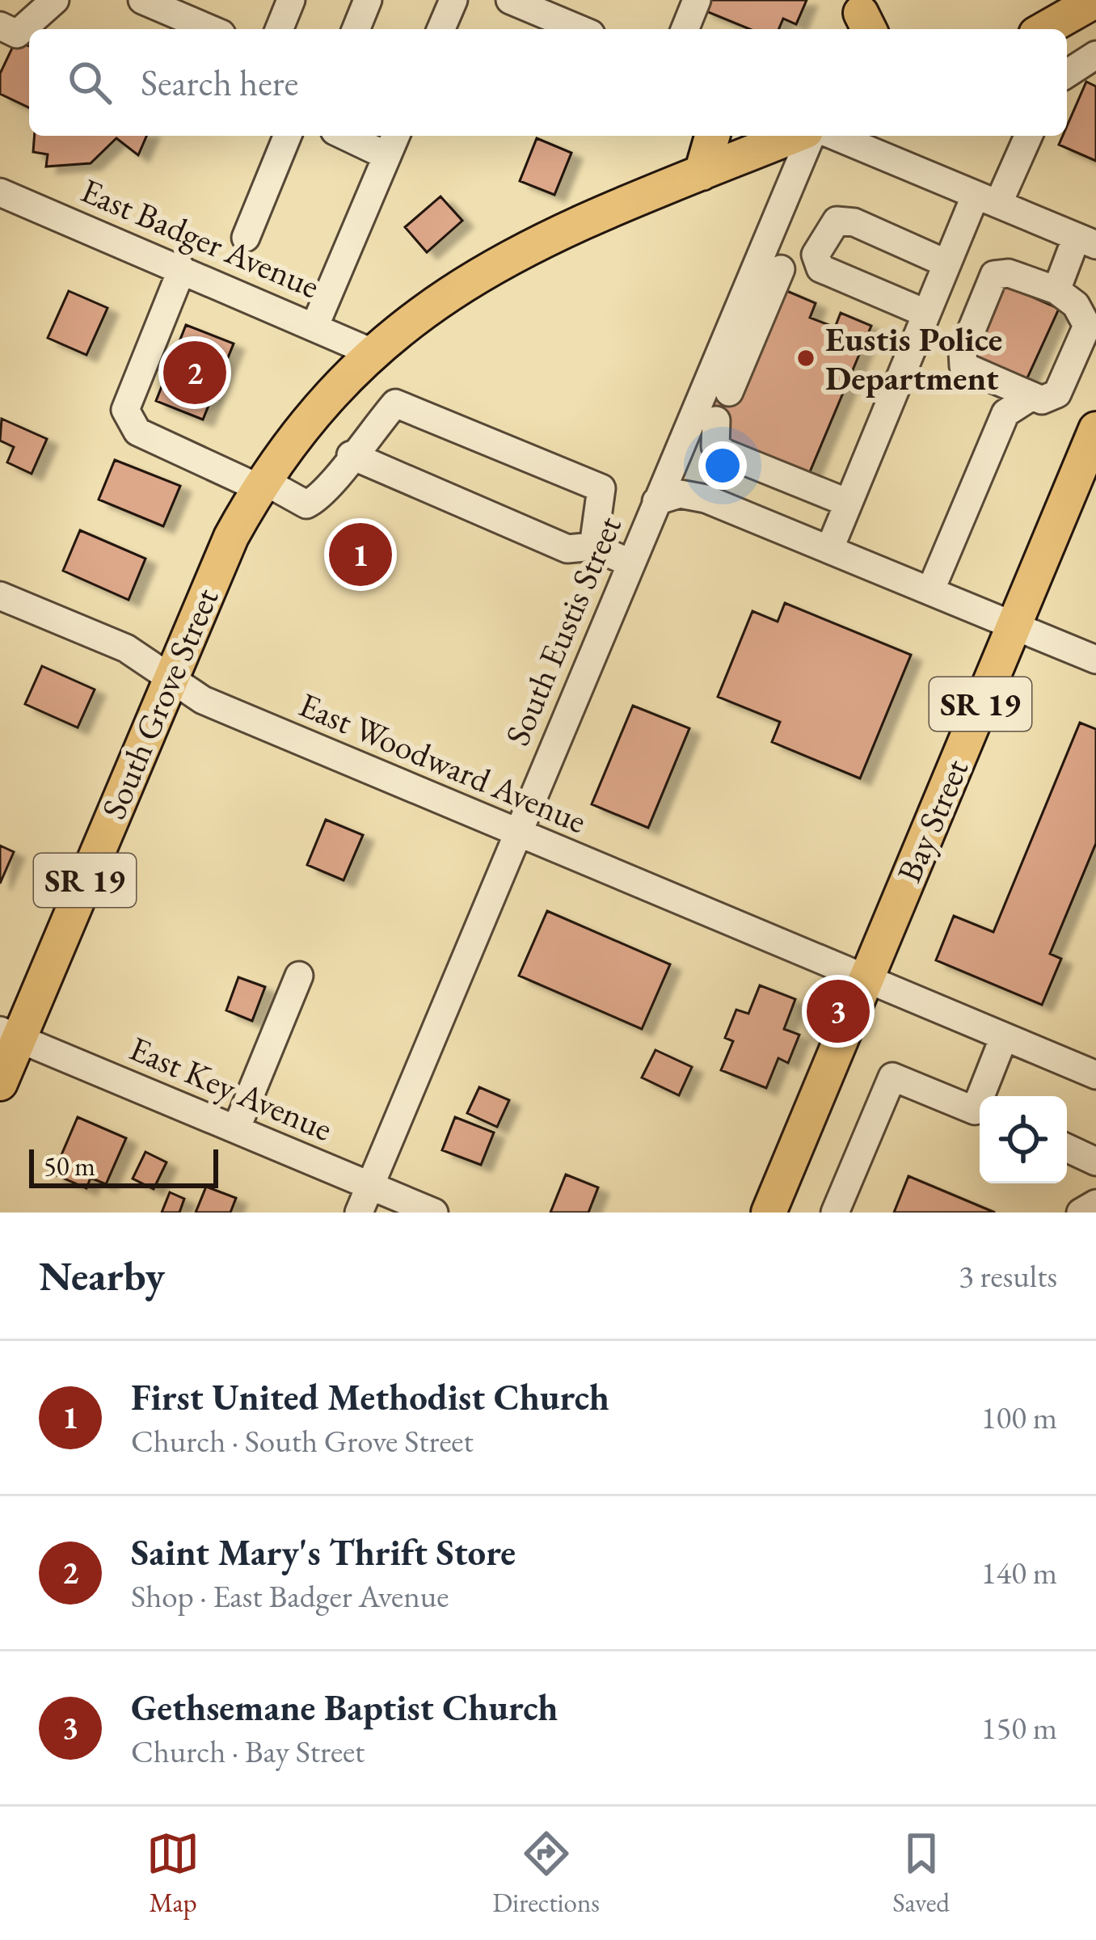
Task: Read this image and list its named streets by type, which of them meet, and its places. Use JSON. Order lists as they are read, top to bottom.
{
  "streets": {
    "main road": ["South Grove Street", "SR 19", "Bay Street"],
    "street": [
      "East Badger Avenue",
      "South Eustis Street",
      "East Woodward Avenue",
      "East Key Avenue"
    ]
  },
  "crossings": [
    ["East Badger Avenue", "SR 19"],
    ["South Eustis Street", "East Woodward Avenue"],
    ["South Eustis Street", "East Key Avenue"],
    ["South Grove Street", "SR 19"],
    ["South Grove Street", "East Woodward Avenue"],
    ["South Grove Street", "East Key Avenue"],
    ["East Woodward Avenue", "Bay Street"]
  ],
  "places": ["Eustis Police Department"],
  "scale_bar": "50 m",
  "page": {
    "search": "Search here",
    "pins": ["2", "1", "3"],
    "scale": "50 m",
    "heading": ["Nearby", "3 results"],
    "list": [
      {
        "mark": "1",
        "name": "First United Methodist Church",
        "note": "Church · South Grove Street",
        "value": "100 m"
      },
      {
        "mark": "2",
        "name": "Saint Mary's Thrift Store",
        "note": "Shop · East Badger Avenue",
        "value": "140 m"
      },
      {
        "mark": "3",
        "name": "Gethsemane Baptist Church",
        "note": "Church · Bay Street",
        "value": "150 m"
      }
    ],
    "nav": ["Map", "Directions", "Saved"]
  }
}
